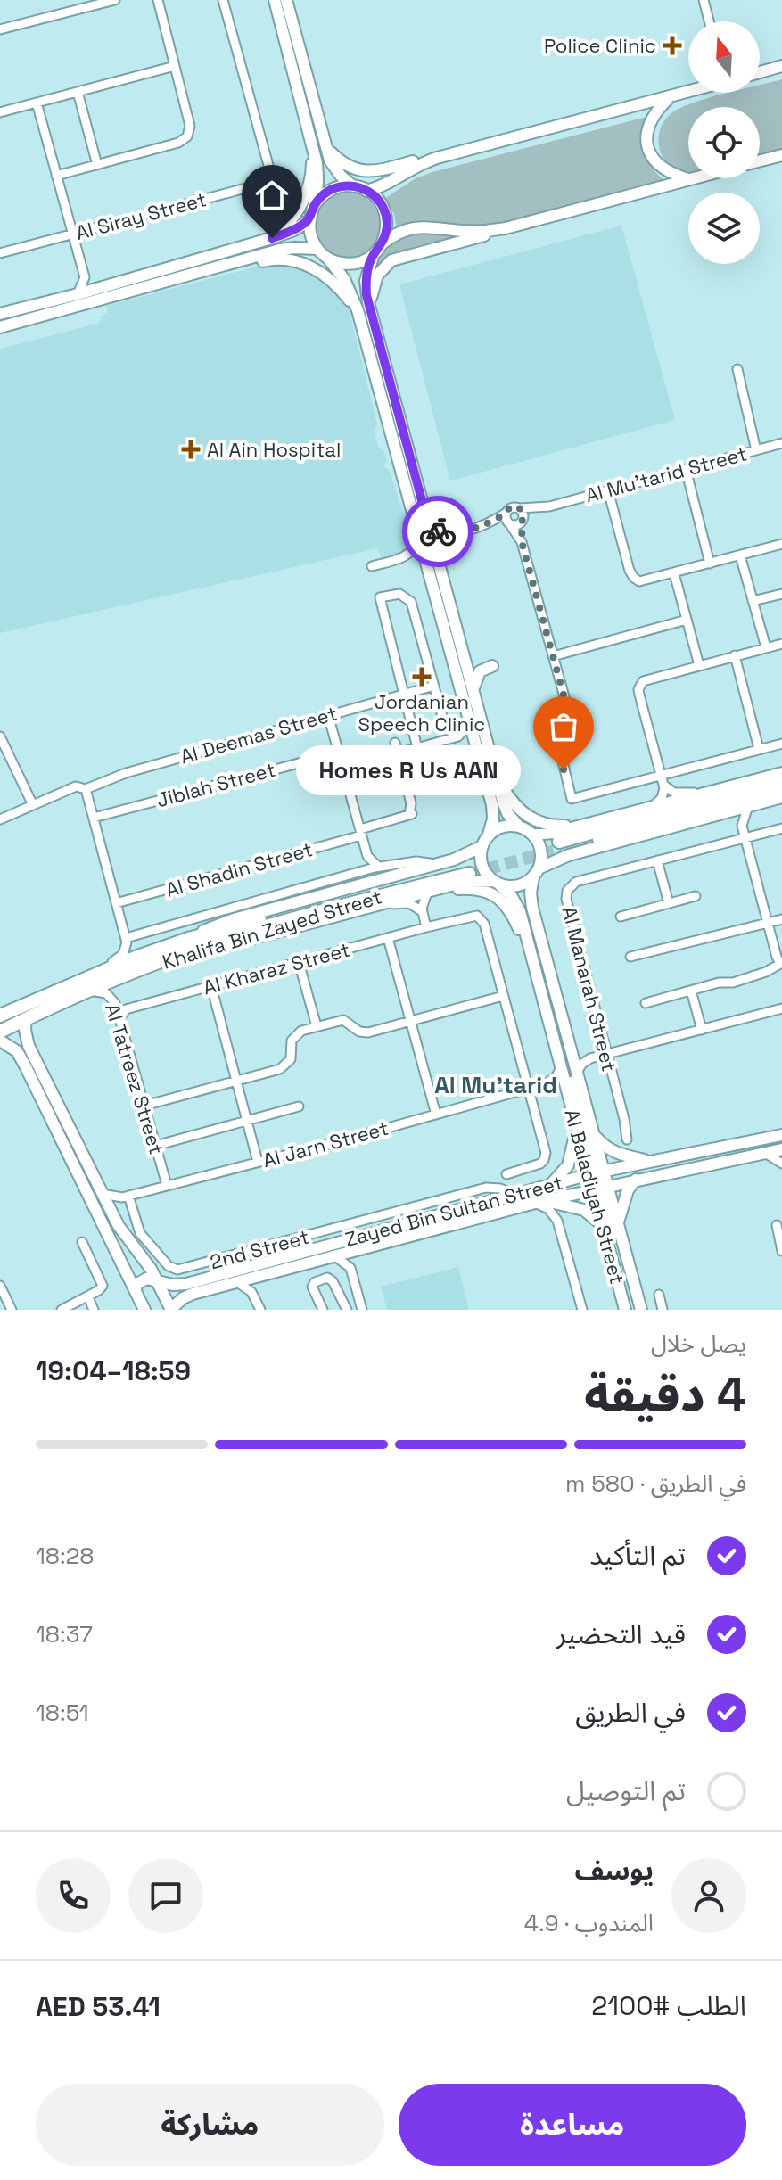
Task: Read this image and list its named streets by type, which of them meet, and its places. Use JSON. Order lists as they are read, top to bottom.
{
  "streets": {
    "highway": ["Khalifa Bin Zayed Street"],
    "main road": ["Al Baladiyah Street", "Zayed Bin Sultan Street"],
    "street": [
      "Al Siray Street",
      "Al Mu'tarid Street",
      "Al Deemas Street",
      "Jiblah Street",
      "Al Shadin Street",
      "Al Kharaz Street",
      "Al Manarah Street",
      "Al Tatreez Street",
      "Al Jarn Street",
      "2nd Street"
    ]
  },
  "crossings": [
    ["Khalifa Bin Zayed Street", "Al Tatreez Street"],
    ["Al Kharaz Street", "Al Jarn Street"],
    ["Al Tatreez Street", "Al Jarn Street"],
    ["Al Jarn Street", "Al Baladiyah Street"],
    ["Al Jarn Street", "2nd Street"],
    ["Al Baladiyah Street", "Zayed Bin Sultan Street"],
    ["Zayed Bin Sultan Street", "2nd Street"]
  ],
  "districts": ["Al Mu'tarid"],
  "places": {
    "health": ["Police Clinic", "Al Ain Hospital", "Jordanian Speech Clinic"],
    "other": ["Homes R Us AAN"]
  },
  "north": "top",
  "page": {
    "bubble": "Homes R Us AAN",
    "heading": ["4 دقيقة", "يصل خلال", "18:59–19:04"],
    "panel": [
      "يوسف",
      "المندوب · 4.9",
      "الطلب #2100",
      "AED 53.41"
    ],
    "bar": "في الطريق · 580 m",
    "list": [
      ["تم التأكيد", "18:28"],
      ["قيد التحضير", "18:37"],
      ["في الطريق", "18:51"],
      "تم التوصيل"
    ],
    "buttons": ["مساعدة", "مشاركة"]
  }
}
